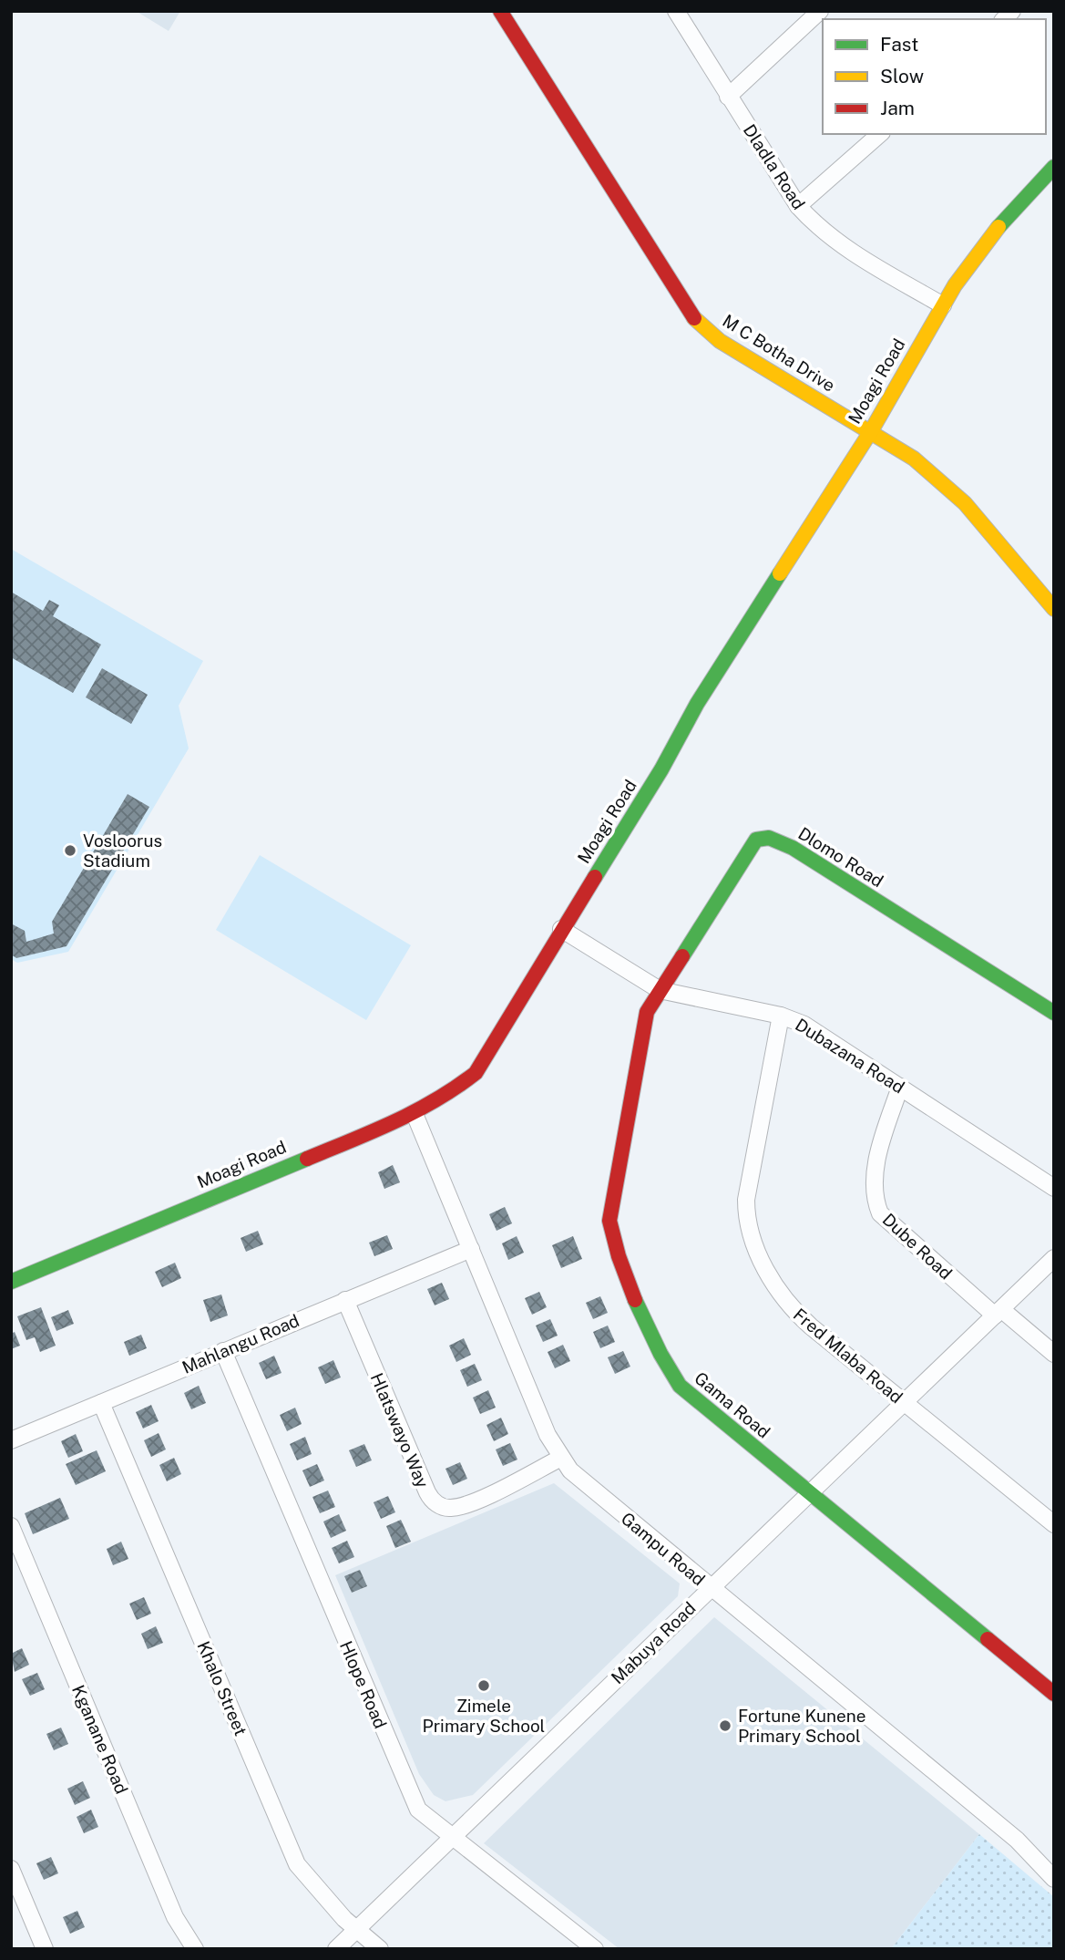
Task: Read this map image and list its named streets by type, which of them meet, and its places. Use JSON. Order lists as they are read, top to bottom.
{
  "streets": {
    "street": [
      "Dladla Road",
      "M C Botha Drive",
      "Moagi Road",
      "Dlomo Road",
      "Dubazana Road",
      "Dube Road",
      "Mahlangu Road",
      "Fred Mlaba Road",
      "Gama Road",
      "Hlatswayo Way",
      "Gampu Road",
      "Mabuya Road",
      "Hlope Road",
      "Khalo Street",
      "Kganane Road"
    ]
  },
  "crossings": [
    ["Dladla Road", "Moagi Road"],
    ["M C Botha Drive", "Moagi Road"],
    ["Moagi Road", "Dubazana Road"],
    ["Moagi Road", "Gampu Road"],
    ["Dlomo Road", "Dubazana Road"],
    ["Dlomo Road", "Gama Road"],
    ["Dubazana Road", "Dube Road"],
    ["Dubazana Road", "Fred Mlaba Road"],
    ["Dubazana Road", "Gama Road"],
    ["Dube Road", "Mabuya Road"],
    ["Mahlangu Road", "Hlatswayo Way"],
    ["Mahlangu Road", "Gampu Road"],
    ["Mahlangu Road", "Hlope Road"],
    ["Mahlangu Road", "Khalo Street"],
    ["Fred Mlaba Road", "Mabuya Road"],
    ["Gama Road", "Mabuya Road"],
    ["Hlatswayo Way", "Gampu Road"],
    ["Gampu Road", "Mabuya Road"],
    ["Mabuya Road", "Hlope Road"],
    ["Mabuya Road", "Khalo Street"]
  ],
  "places": ["Vosloorus Stadium", "Zimele Primary School", "Fortune Kunene Primary School"],
  "legend": ["Fast", "Slow", "Jam"]
}
